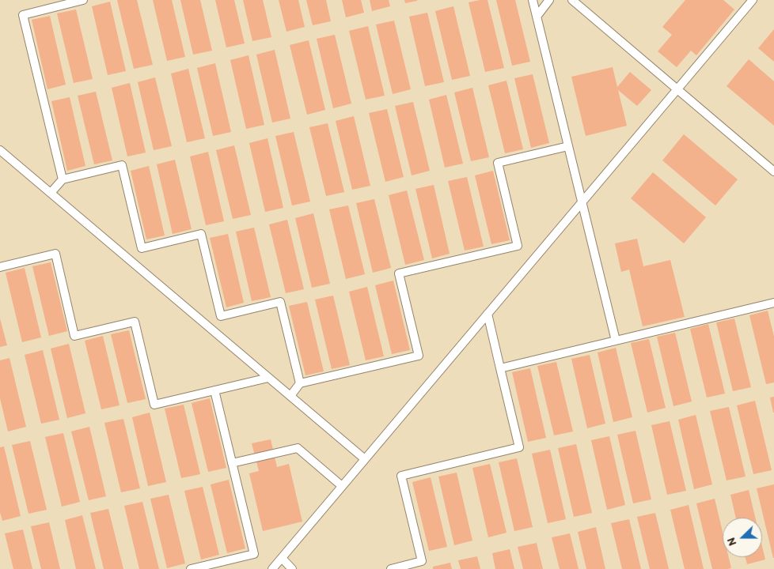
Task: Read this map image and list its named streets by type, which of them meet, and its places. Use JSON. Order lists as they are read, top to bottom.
{
  "north": "left"
}
